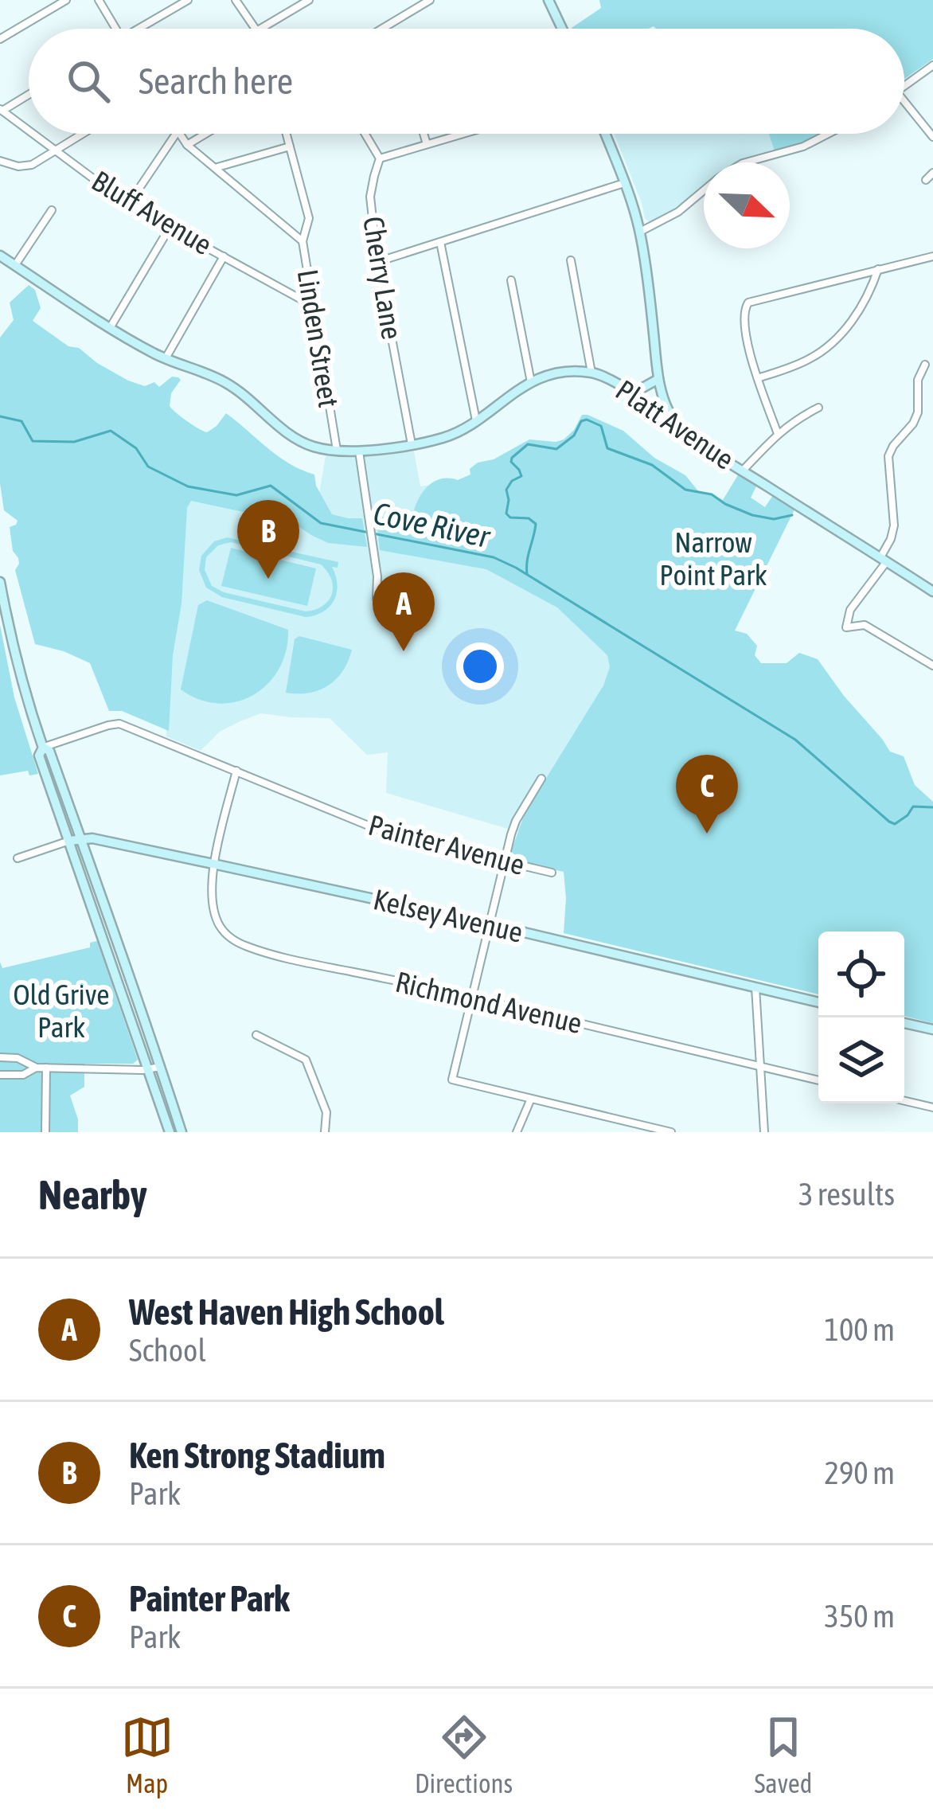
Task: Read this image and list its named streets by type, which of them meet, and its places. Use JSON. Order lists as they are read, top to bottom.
{
  "streets": {
    "main road": ["Platt Avenue", "Kelsey Avenue"],
    "street": [
      "Bluff Avenue",
      "Cherry Lane",
      "Linden Street",
      "Painter Avenue",
      "Richmond Avenue"
    ]
  },
  "crossings": [
    ["Bluff Avenue", "Linden Street"],
    ["Cherry Lane", "Platt Avenue"],
    ["Linden Street", "Platt Avenue"],
    ["Painter Avenue", "Richmond Avenue"],
    ["Kelsey Avenue", "Richmond Avenue"]
  ],
  "water": ["Cove River"],
  "parks": ["Narrow Point Park", "Old Grive Park"],
  "north": "bottom right",
  "page": {
    "search": "Search here",
    "pins": ["B", "A", "C"],
    "heading": ["Nearby", "3 results"],
    "list": [
      {
        "mark": "A",
        "name": "West Haven High School",
        "note": "School",
        "value": "100 m"
      },
      {
        "mark": "B",
        "name": "Ken Strong Stadium",
        "note": "Park",
        "value": "290 m"
      },
      {
        "mark": "C",
        "name": "Painter Park",
        "note": "Park",
        "value": "350 m"
      }
    ],
    "nav": ["Map", "Directions", "Saved"]
  }
}
